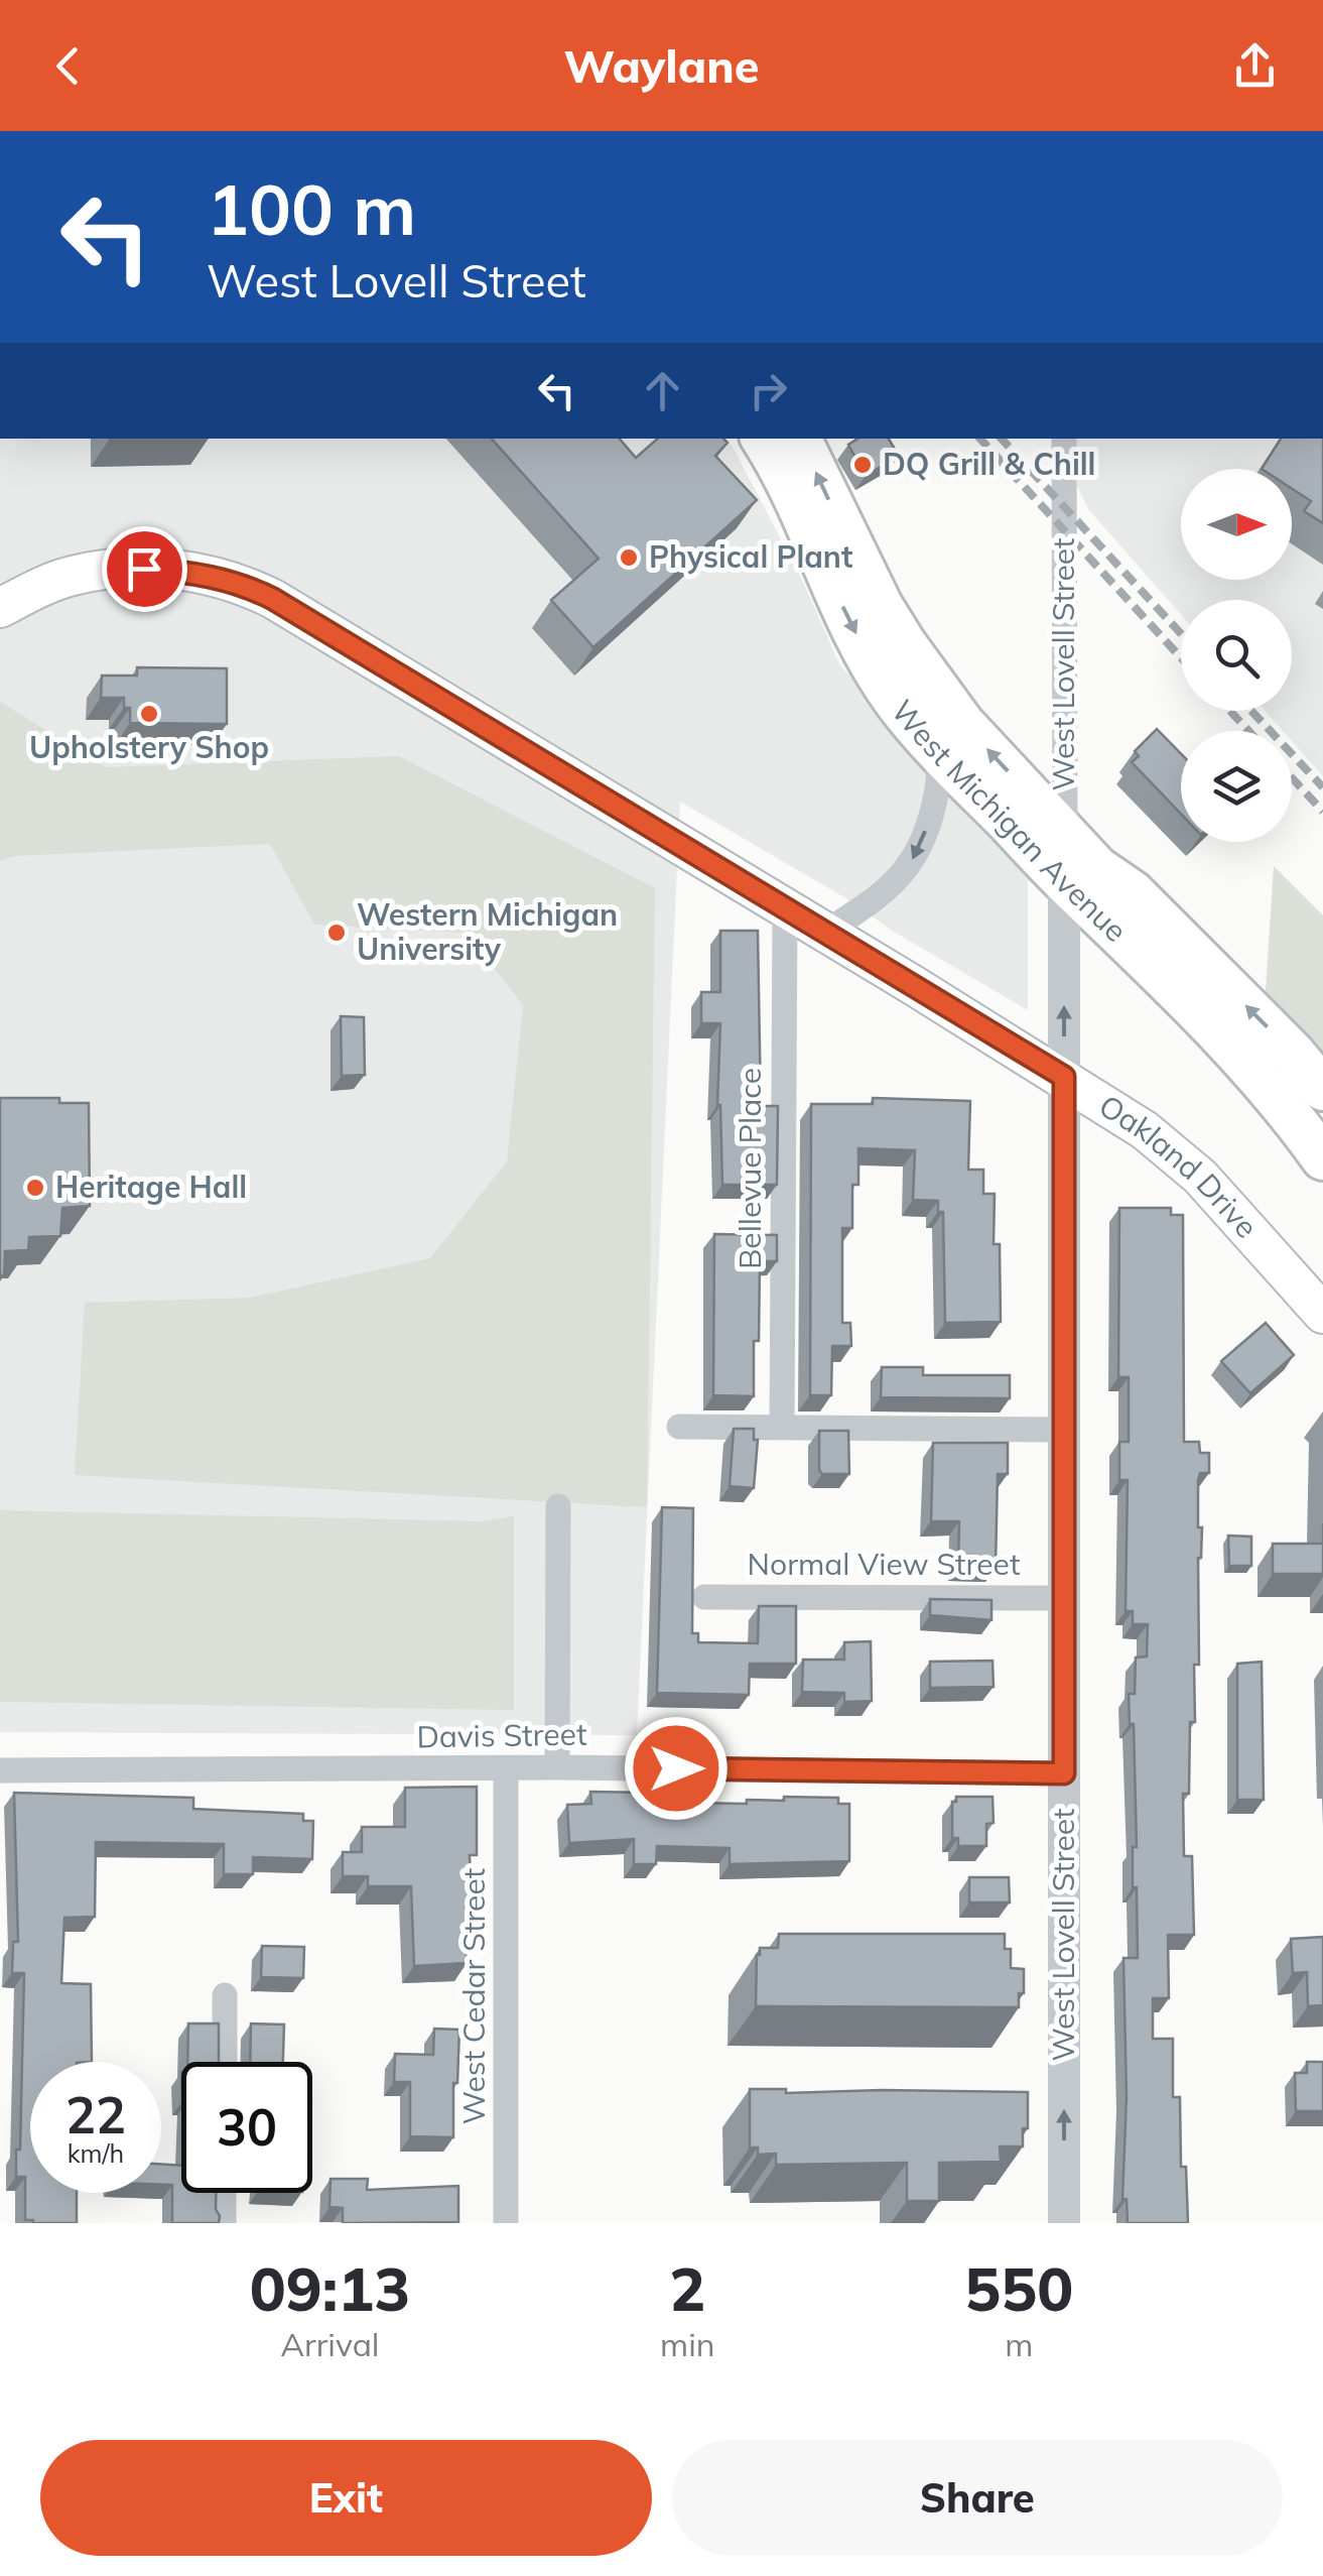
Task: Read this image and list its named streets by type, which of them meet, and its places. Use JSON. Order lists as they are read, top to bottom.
{
  "streets": {
    "main road": ["West Michigan Avenue", "Oakland Drive"],
    "street": [
      "West Lovell Street",
      "Bellevue Place",
      "Normal View Street",
      "Davis Street",
      "West Cedar Street"
    ]
  },
  "crossings": [
    ["West Lovell Street", "West Michigan Avenue"],
    ["West Lovell Street", "Oakland Drive"],
    ["West Lovell Street", "Normal View Street"],
    ["West Lovell Street", "Davis Street"],
    ["Bellevue Place", "Oakland Drive"],
    ["Davis Street", "West Cedar Street"]
  ],
  "one_way": ["West Lovell Street"],
  "places": [
    "DQ Grill & Chill",
    "Physical Plant",
    "Upholstery Shop",
    "Western Michigan University",
    "Heritage Hall"
  ],
  "north": "right",
  "page": {
    "header": "Waylane",
    "turn": ["100 m", "West Lovell Street"],
    "speed": "22 km/h",
    "limit": "30",
    "eta": [
      "09:13",
      "Arrival",
      "2",
      "min",
      "550",
      "m"
    ],
    "buttons": ["Exit", "Share"]
  }
}
